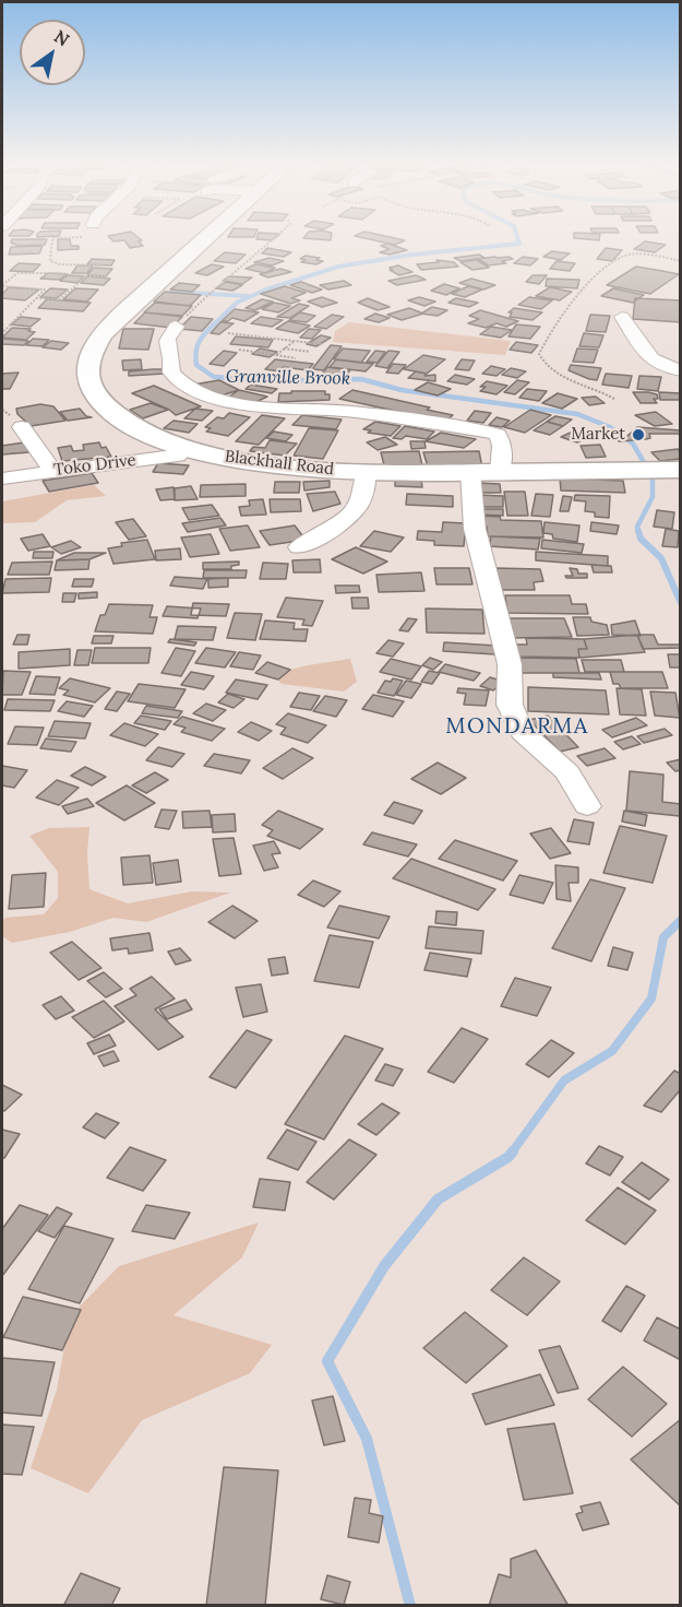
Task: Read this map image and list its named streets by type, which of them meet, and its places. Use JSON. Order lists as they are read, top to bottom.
{
  "streets": {
    "main road": ["Blackhall Road"],
    "street": ["Toko Drive"]
  },
  "crossings": [
    ["Blackhall Road", "Toko Drive"]
  ],
  "districts": ["MONDARMA"],
  "water": ["Granville Brook"],
  "places": ["Market"],
  "north": "top right"
}
